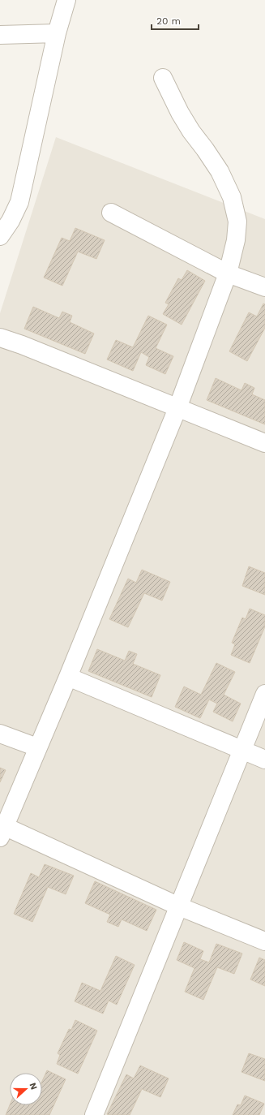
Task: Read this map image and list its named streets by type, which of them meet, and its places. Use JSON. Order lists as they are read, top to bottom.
{
  "scale_bar": "20 m",
  "north": "right"
}
